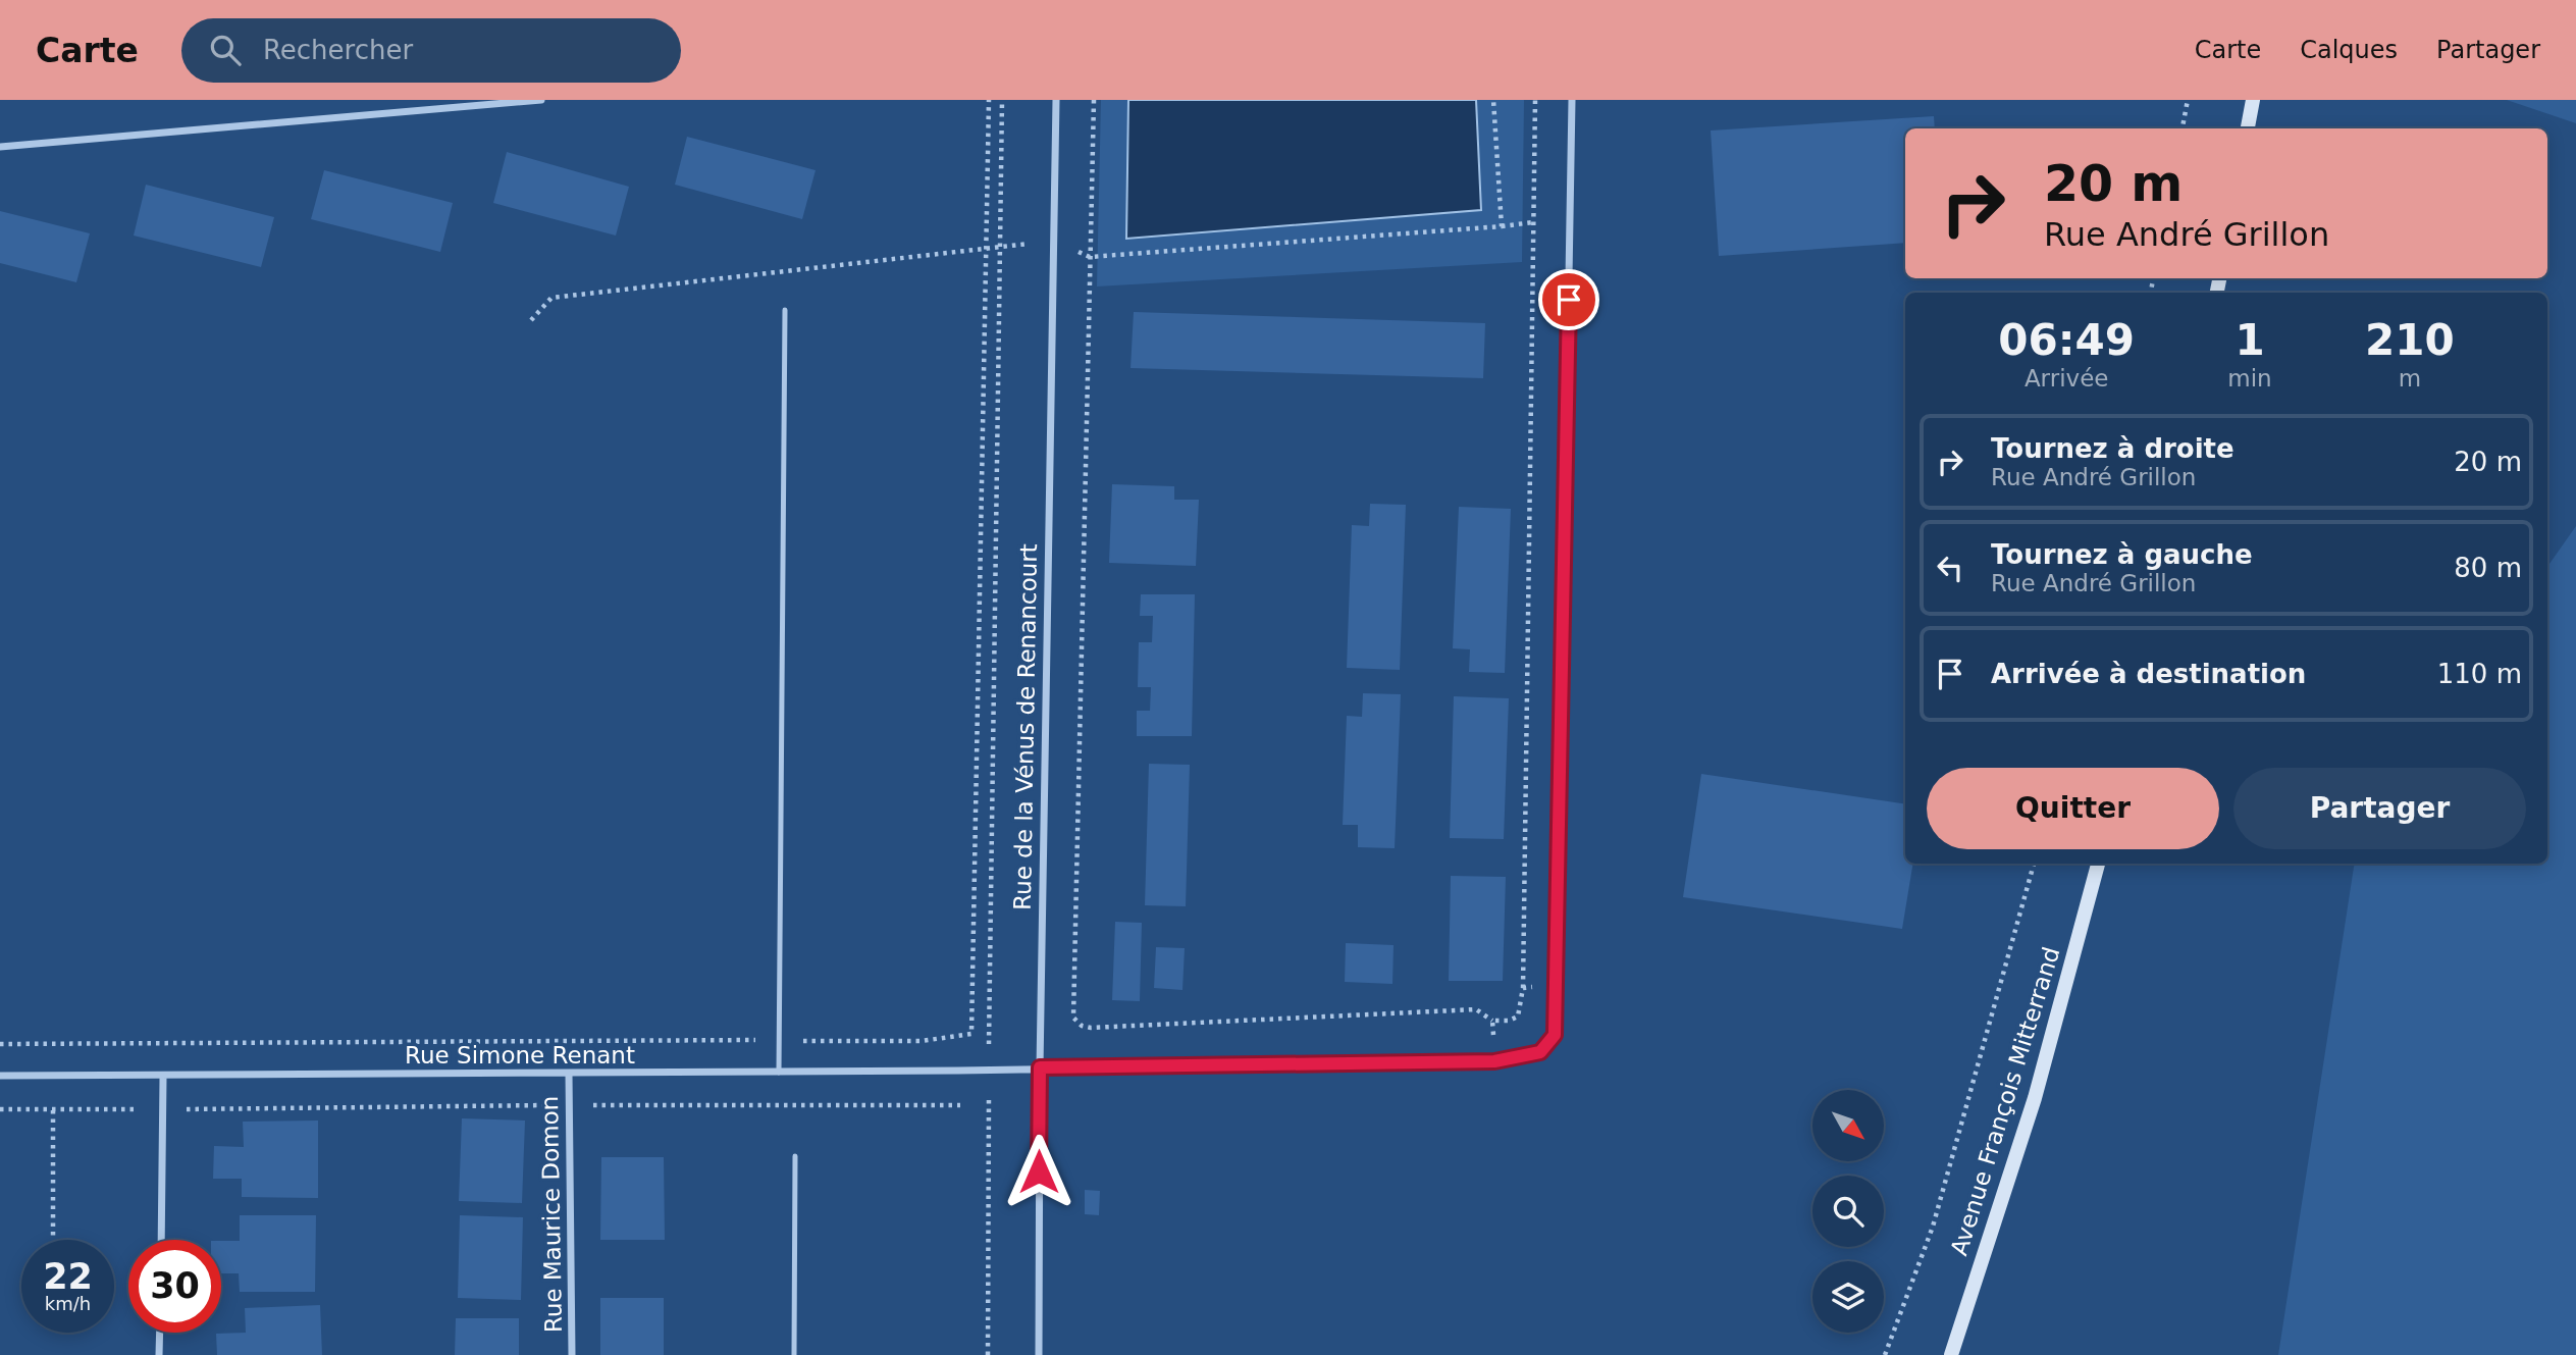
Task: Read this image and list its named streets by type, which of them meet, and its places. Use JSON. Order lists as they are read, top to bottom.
{
  "streets": {
    "main road": ["Avenue François Mitterrand"],
    "street": ["Rue de la Vénus de Renancourt", "Rue Simone Renant", "Rue Maurice Domon"]
  },
  "crossings": [
    ["Rue de la Vénus de Renancourt", "Rue Simone Renant"],
    ["Rue Simone Renant", "Rue Maurice Domon"]
  ],
  "north": "bottom right",
  "page": {
    "header": "Carte",
    "search": "Rechercher",
    "nav": ["Carte", "Calques", "Partager"],
    "turn": ["20 m", "Rue André Grillon"],
    "eta": [
      "06:49",
      "Arrivée",
      "1",
      "min",
      "210",
      "m"
    ],
    "list": [
      {
        "name": "Tournez à droite",
        "note": "Rue André Grillon",
        "value": "20 m"
      },
      {
        "name": "Tournez à gauche",
        "note": "Rue André Grillon",
        "value": "80 m"
      },
      {
        "name": "Arrivée à destination",
        "value": "110 m"
      }
    ],
    "buttons": ["Quitter", "Partager"],
    "speed": "22 km/h",
    "limit": "30"
  }
}
